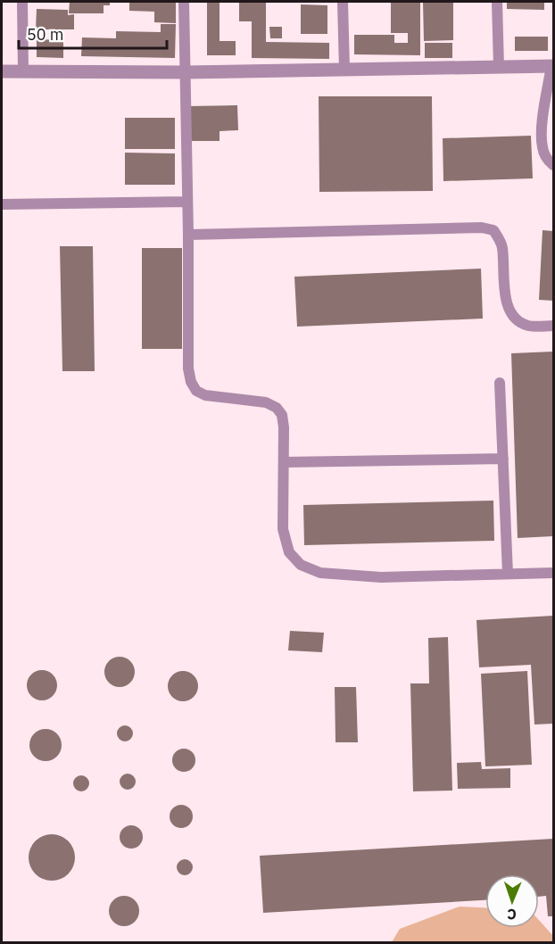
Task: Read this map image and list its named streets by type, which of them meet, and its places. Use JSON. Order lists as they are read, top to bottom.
{
  "scale_bar": "50 m",
  "north": "bottom"
}
